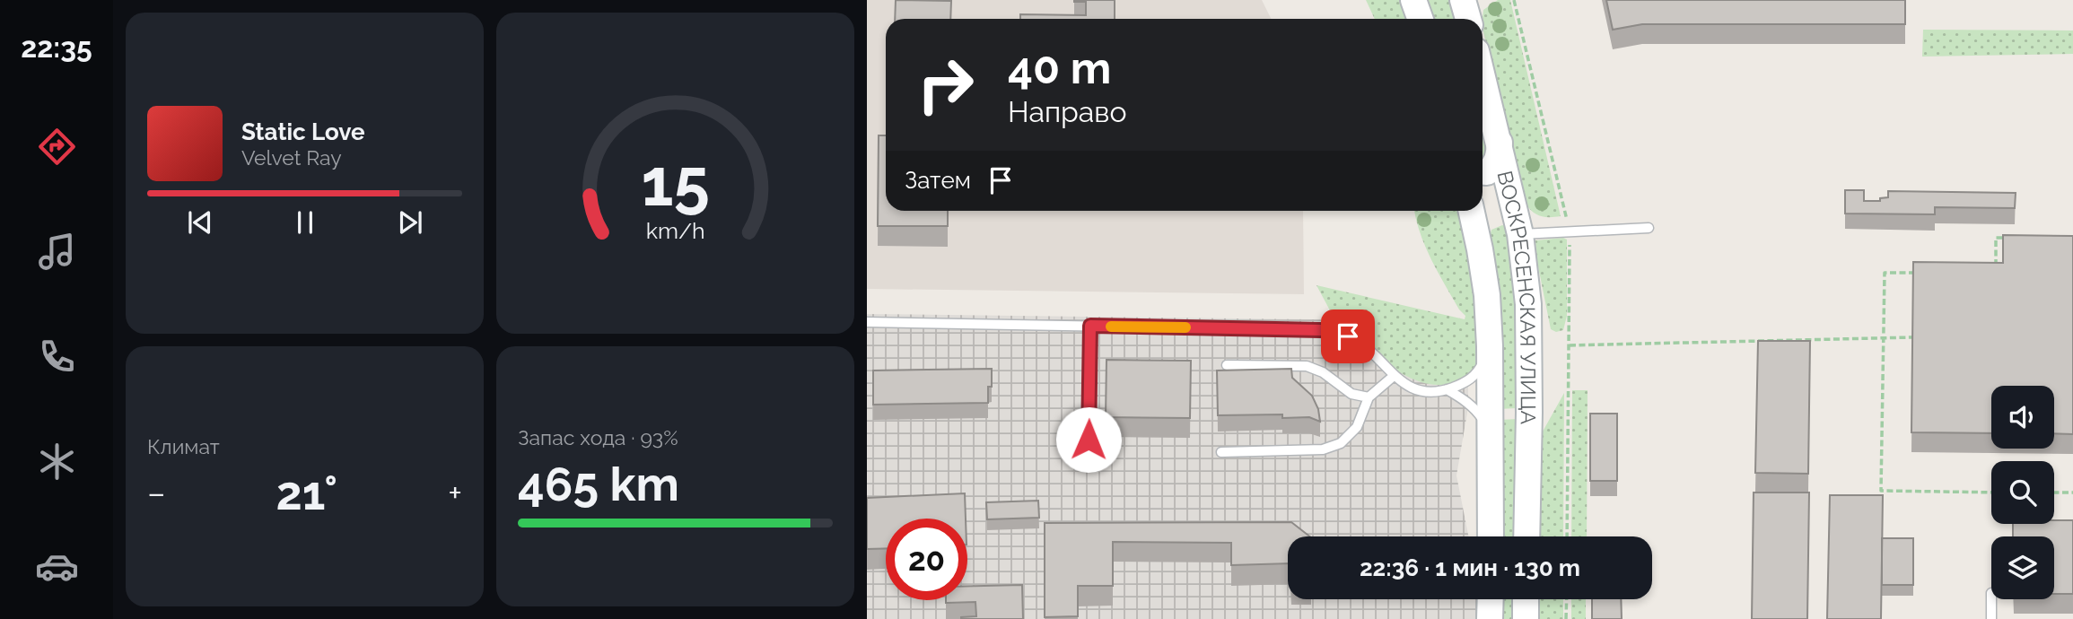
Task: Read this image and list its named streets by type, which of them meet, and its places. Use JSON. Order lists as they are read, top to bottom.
{
  "streets": {
    "main road": ["ВОСКРЕСЕНСКАЯ УЛИЦА"]
  },
  "page": {
    "tabs": "22:35",
    "turn": ["40 m", "Направо"],
    "song": ["Static Love", "Velvet Ray"],
    "then": "Затем",
    "tile": [
      "Климат",
      ["Запас хода · 93%", "465 km"]
    ],
    "heat": ["−", "21°", "+"],
    "limit": "20",
    "trip": "22:36 · 1 мин · 130 m",
    "gauge": ["15", "km/h"]
  }
}
